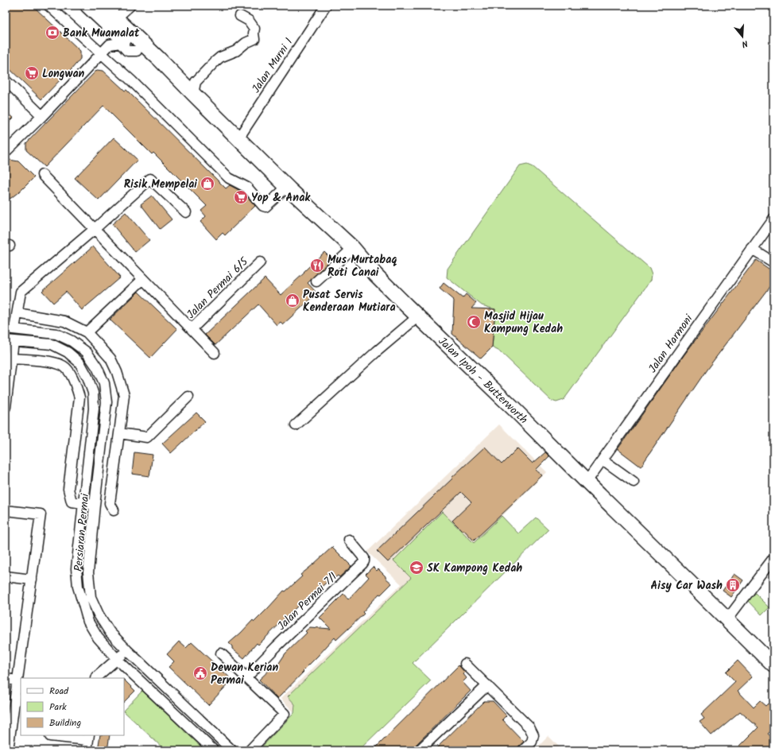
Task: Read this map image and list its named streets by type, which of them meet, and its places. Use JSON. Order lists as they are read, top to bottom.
{
  "streets": {
    "highway": ["Jalan Ipoh - Butterworth"],
    "street": [
      "Jalan Murni 1",
      "Jalan Permai 6/5",
      "Jalan Harmoni",
      "Persiaran Permai",
      "Jalan Permai 7/1"
    ]
  },
  "crossings": [
    ["Jalan Murni 1", "Jalan Ipoh - Butterworth"],
    ["Jalan Harmoni", "Jalan Ipoh - Butterworth"]
  ],
  "places": {
    "bank": ["Bank Muamalat"],
    "supermarket": ["Longwan", "Yop & Anak"],
    "shop": ["Risik Mempelai", "Pusat Servis Kenderaan Mutiara"],
    "restaurant": ["Mus Murtabaq Roti Canai"],
    "mosque": ["Masjid Hijau Kampung Kedah"],
    "school or university": ["SK Kampong Kedah"],
    "building": ["Aisy Car Wash"],
    "public building": ["Dewan Kerian Permai"]
  },
  "legend": ["Road", "Park", "Building"],
  "north": "bottom"
}
